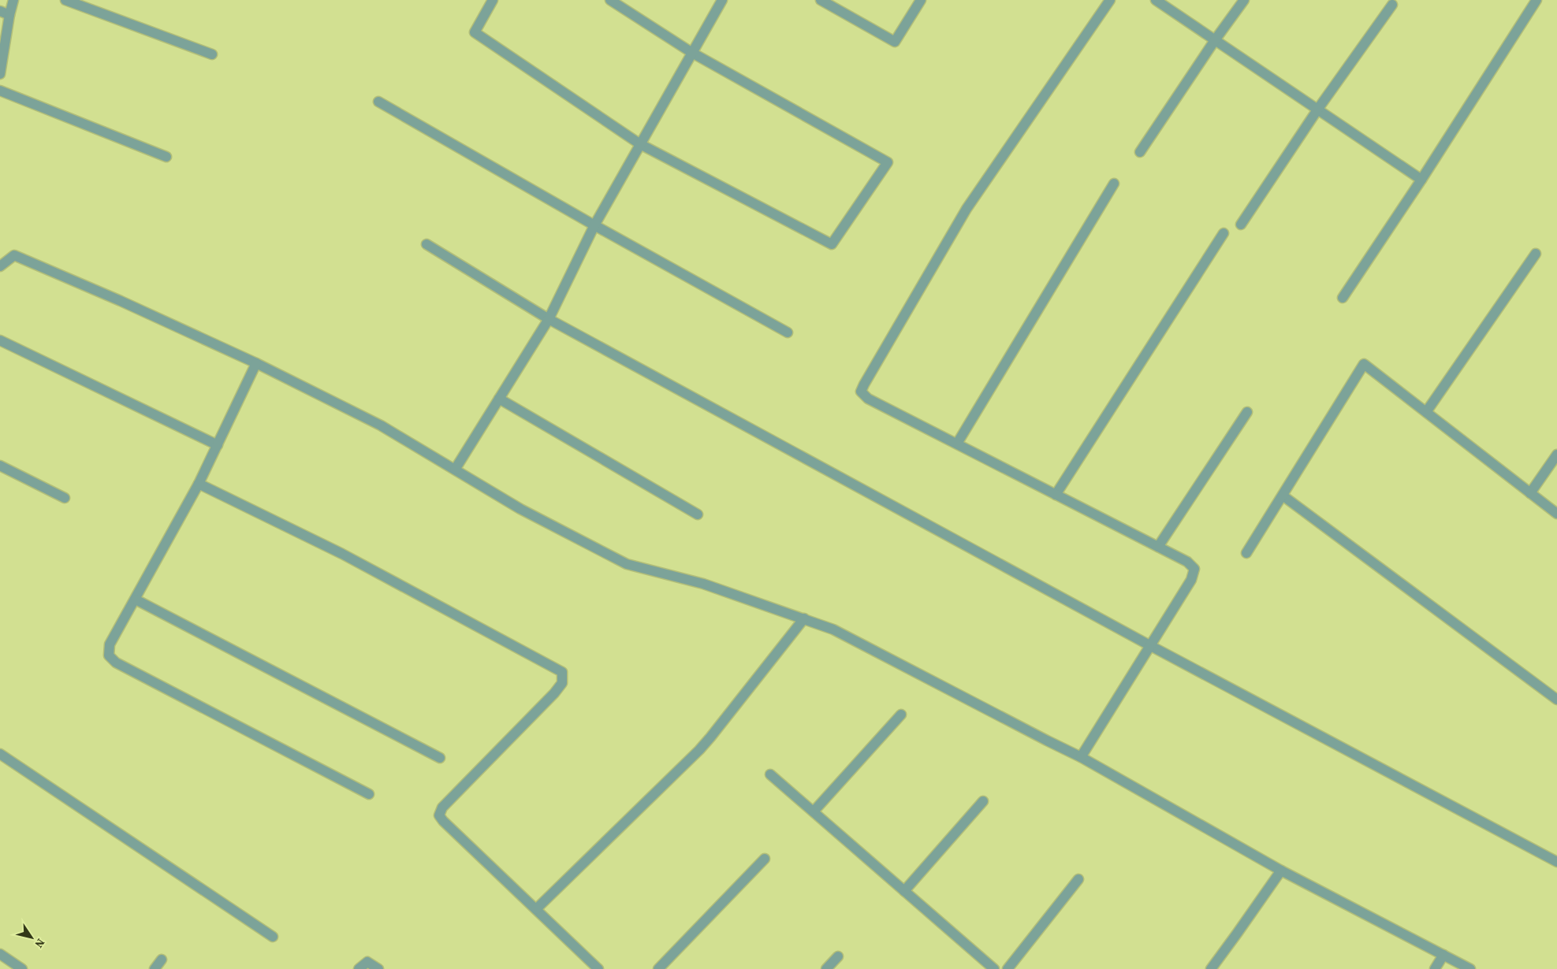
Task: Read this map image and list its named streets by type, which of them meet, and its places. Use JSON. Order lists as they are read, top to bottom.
{
  "north": "bottom right"
}
